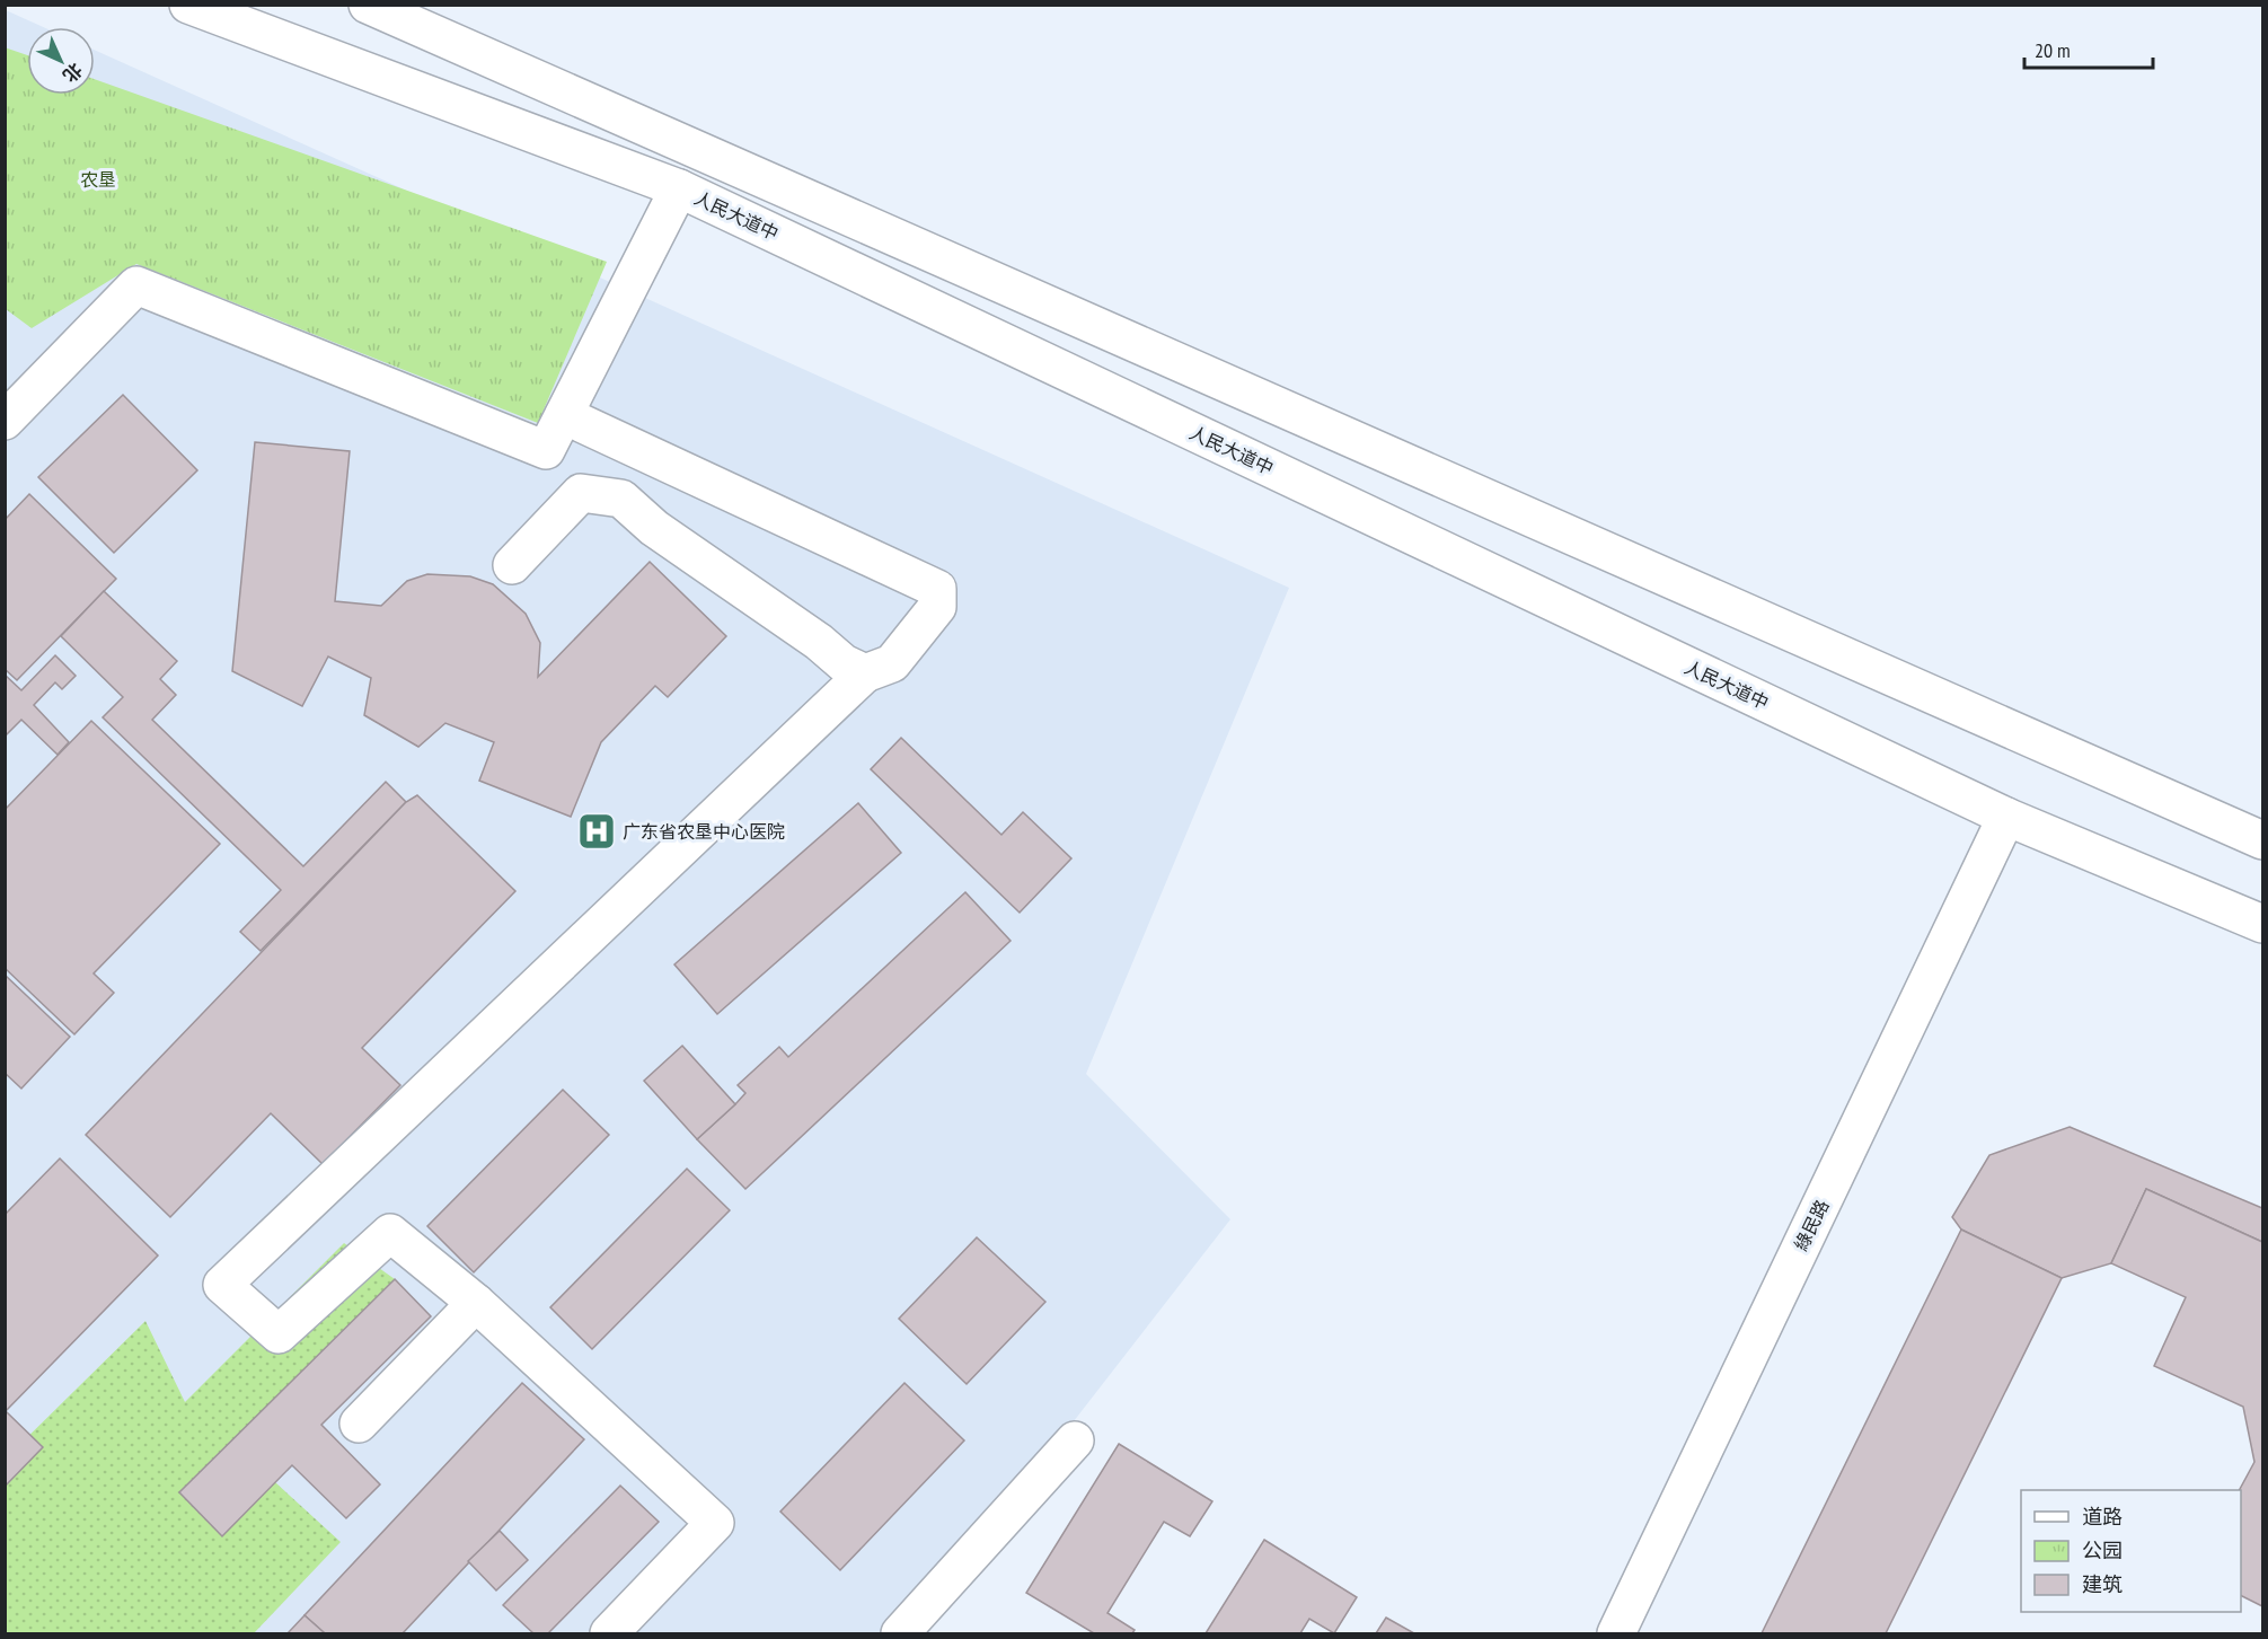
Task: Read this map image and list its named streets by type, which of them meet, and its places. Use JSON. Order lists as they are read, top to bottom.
{
  "streets": {
    "main road": ["人民大道中", "綠民路"]
  },
  "crossings": [
    ["人民大道中", "綠民路"]
  ],
  "parks": ["农垦"],
  "places": {
    "hospital": ["广东省农垦中心医院"]
  },
  "legend": ["道路", "公园", "建筑"],
  "scale_bar": "20 m",
  "north": "bottom right"
}
